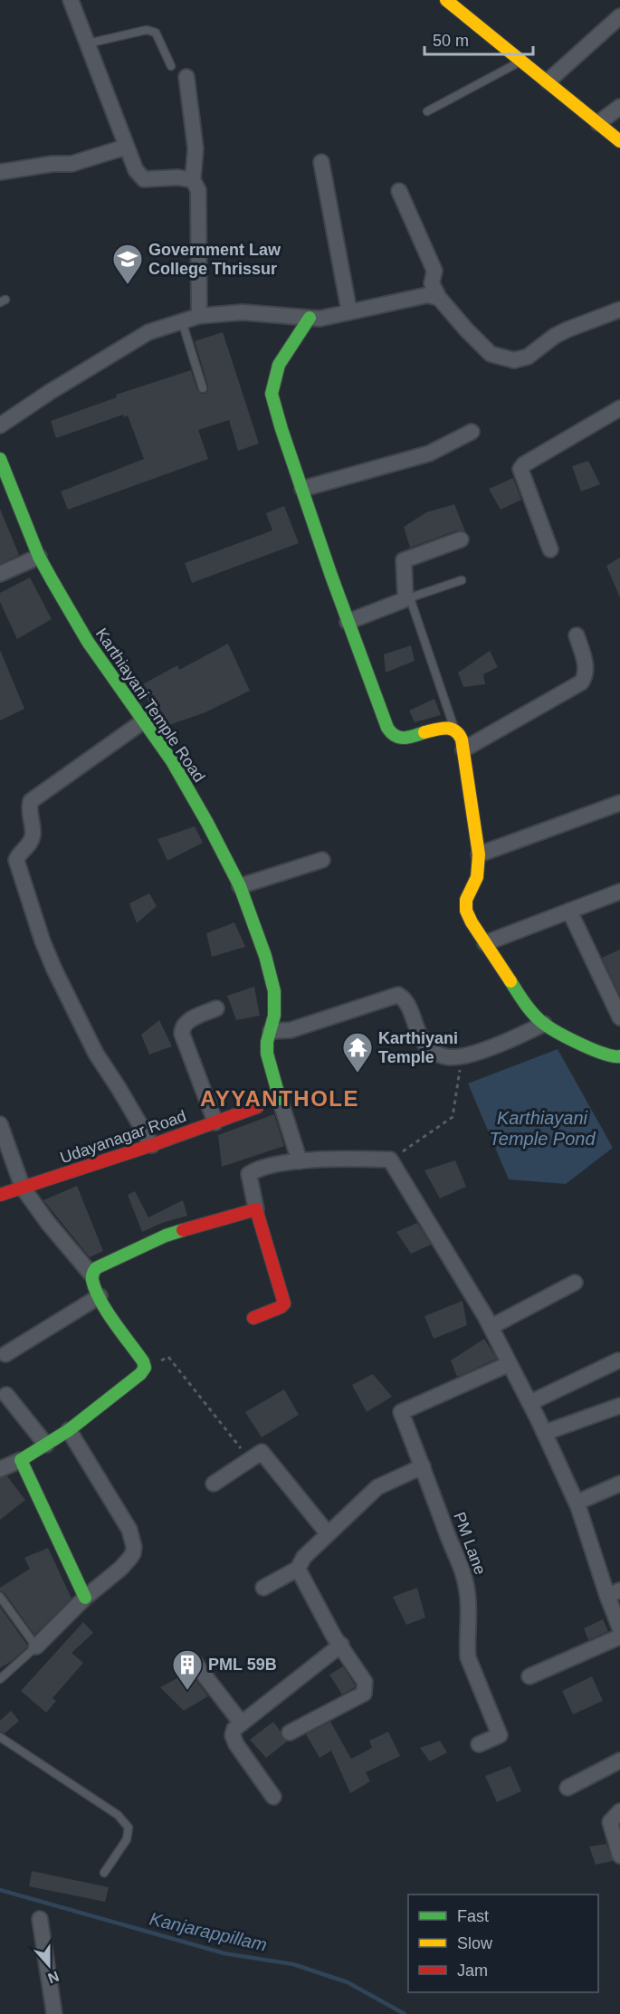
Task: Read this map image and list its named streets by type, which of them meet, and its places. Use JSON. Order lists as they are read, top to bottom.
{
  "streets": {
    "street": ["Karthiayani Temple Road", "Udayanagar Road", "PM Lane"]
  },
  "districts": ["AYYANTHOLE"],
  "water": ["Karthiayani Temple Pond", "Kanjarappillam"],
  "places": {
    "school or university": ["Government Law College Thrissur"],
    "temple": ["Karthiyani Temple"],
    "building": ["PML 59B"]
  },
  "legend": ["Fast", "Slow", "Jam"],
  "scale_bar": "50 m",
  "north": "bottom"
}
